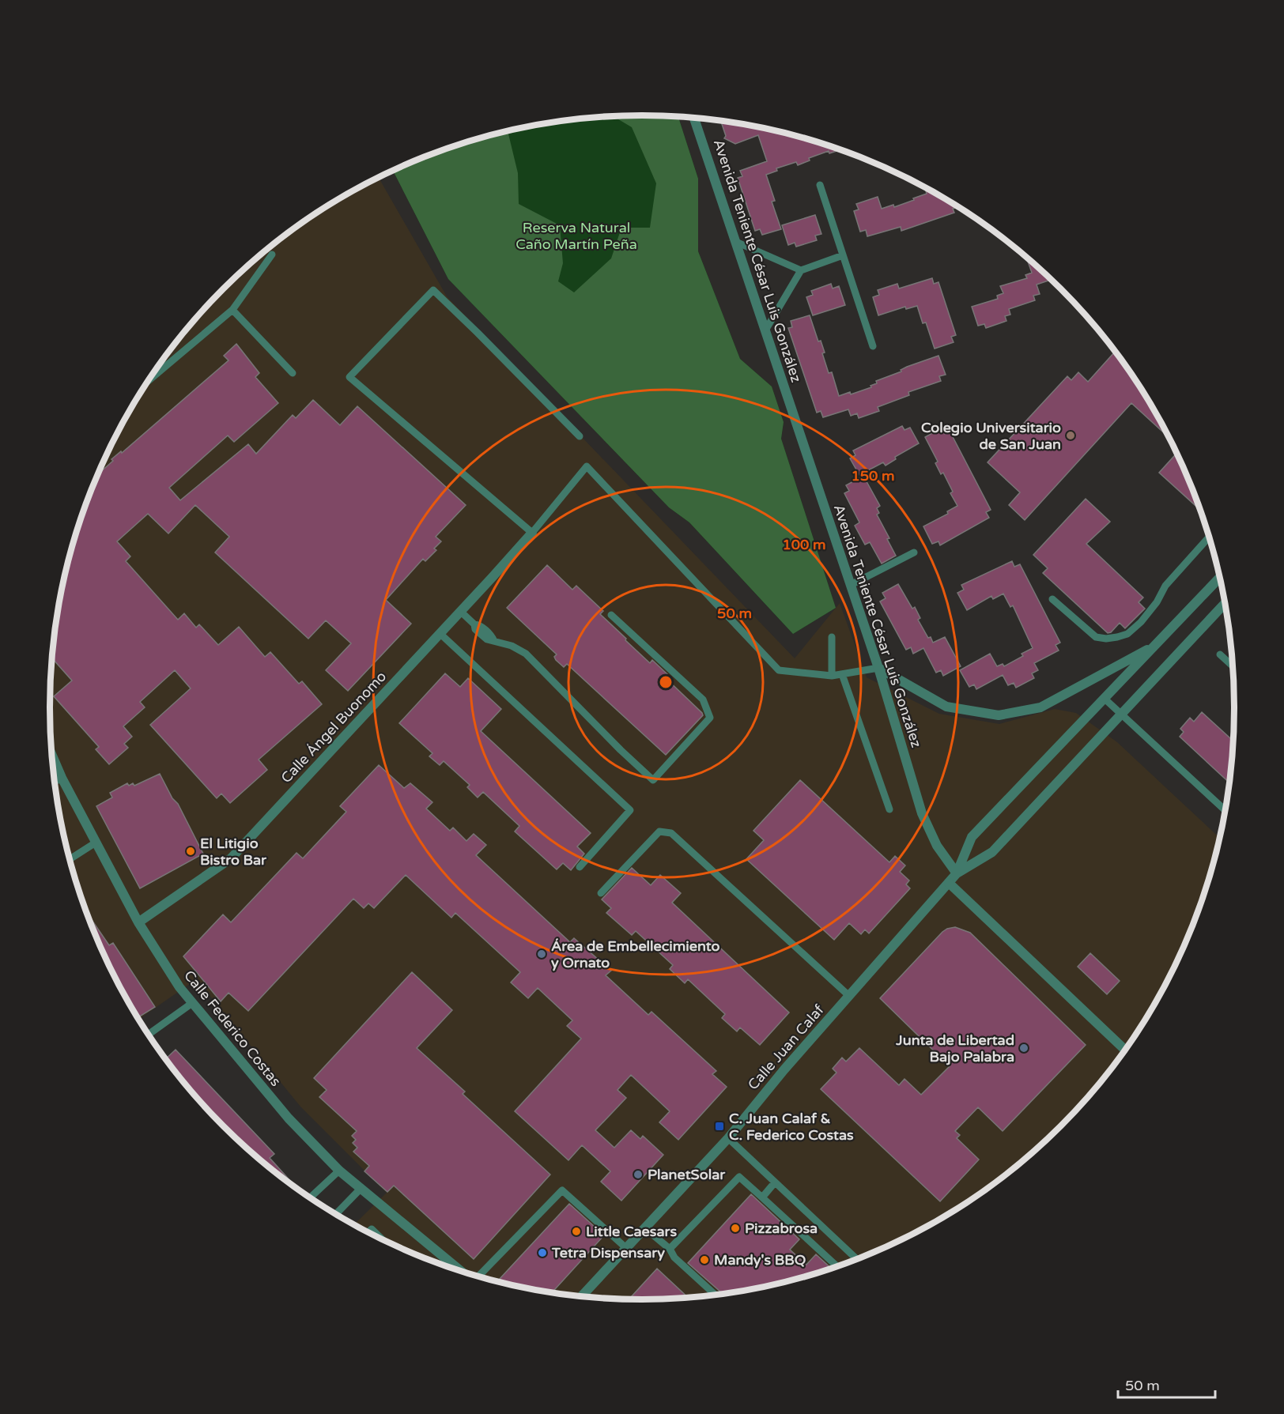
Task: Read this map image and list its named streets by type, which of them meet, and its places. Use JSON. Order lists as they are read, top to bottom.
{
  "streets": {
    "street": [
      "Avenida Teniente César Luis González",
      "Calle Ángel Buonomo",
      "Calle Federico Costas",
      "Calle Juan Calaf"
    ]
  },
  "crossings": [
    ["Avenida Teniente César Luis González", "Calle Juan Calaf"],
    ["Calle Ángel Buonomo", "Calle Federico Costas"]
  ],
  "parks": ["Reserva Natural Caño Martín Peña"],
  "places": {
    "other": [
      "Colegio Universitario de San Juan",
      "El Litigio Bistro Bar",
      "Área de Embellecimiento y Ornato",
      "Junta de Libertad Bajo Palabra",
      "PlanetSolar",
      "Pizzabrosa",
      "Little Caesars",
      "Tetra Dispensary",
      "Mandy's BBQ"
    ],
    "transit": ["C. Juan Calaf & C. Federico Costas"]
  },
  "scale_bar": "50 m",
  "rings": ["150 m", "100 m", "50 m"]
}
